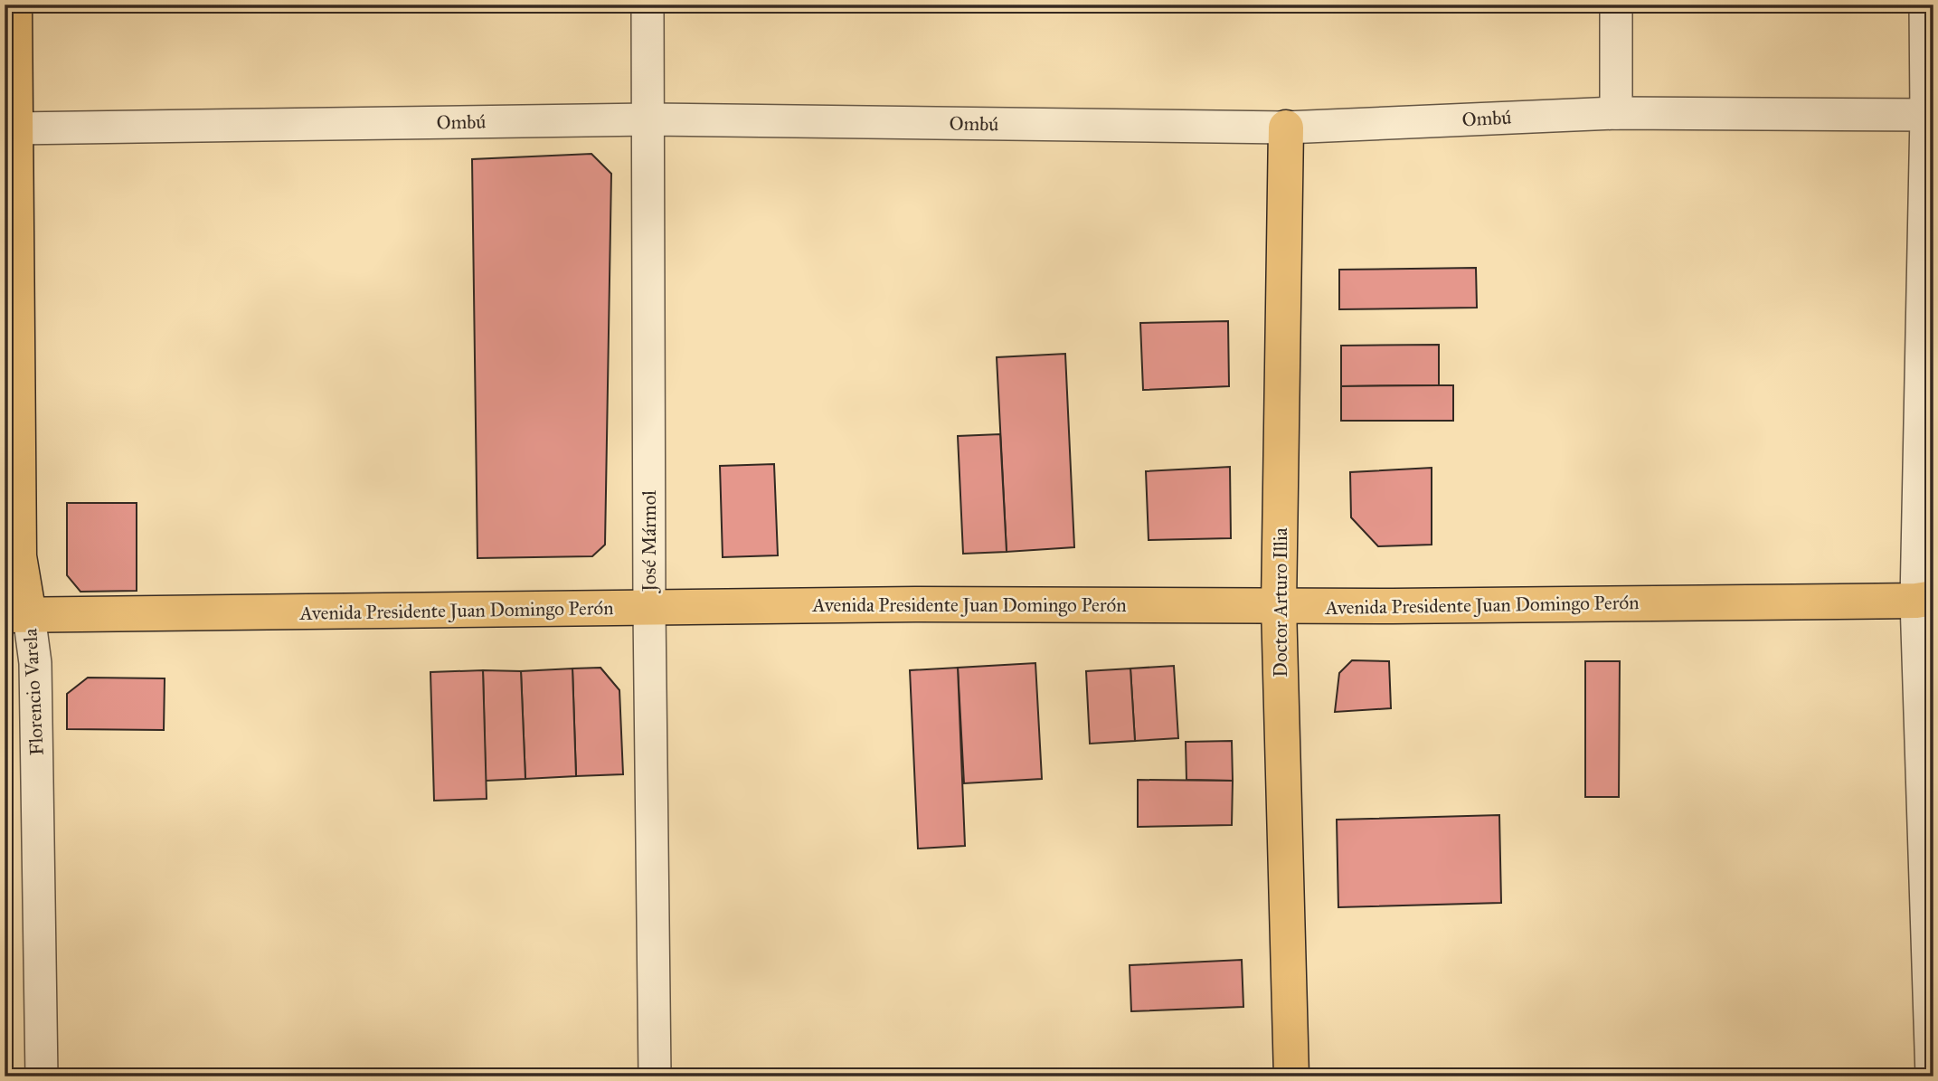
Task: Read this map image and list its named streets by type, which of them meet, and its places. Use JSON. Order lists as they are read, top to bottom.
{
  "streets": {
    "main road": ["Doctor Arturo Illia", "Avenida Presidente Juan Domingo Perón", "Florencio Varela"],
    "street": ["Ombú", "José Mármol"]
  },
  "crossings": [
    ["Ombú", "José Mármol"],
    ["Ombú", "Doctor Arturo Illia"],
    ["Ombú", "Florencio Varela"],
    ["José Mármol", "Avenida Presidente Juan Domingo Perón"],
    ["Doctor Arturo Illia", "Avenida Presidente Juan Domingo Perón"],
    ["Avenida Presidente Juan Domingo Perón", "Florencio Varela"]
  ]
}
